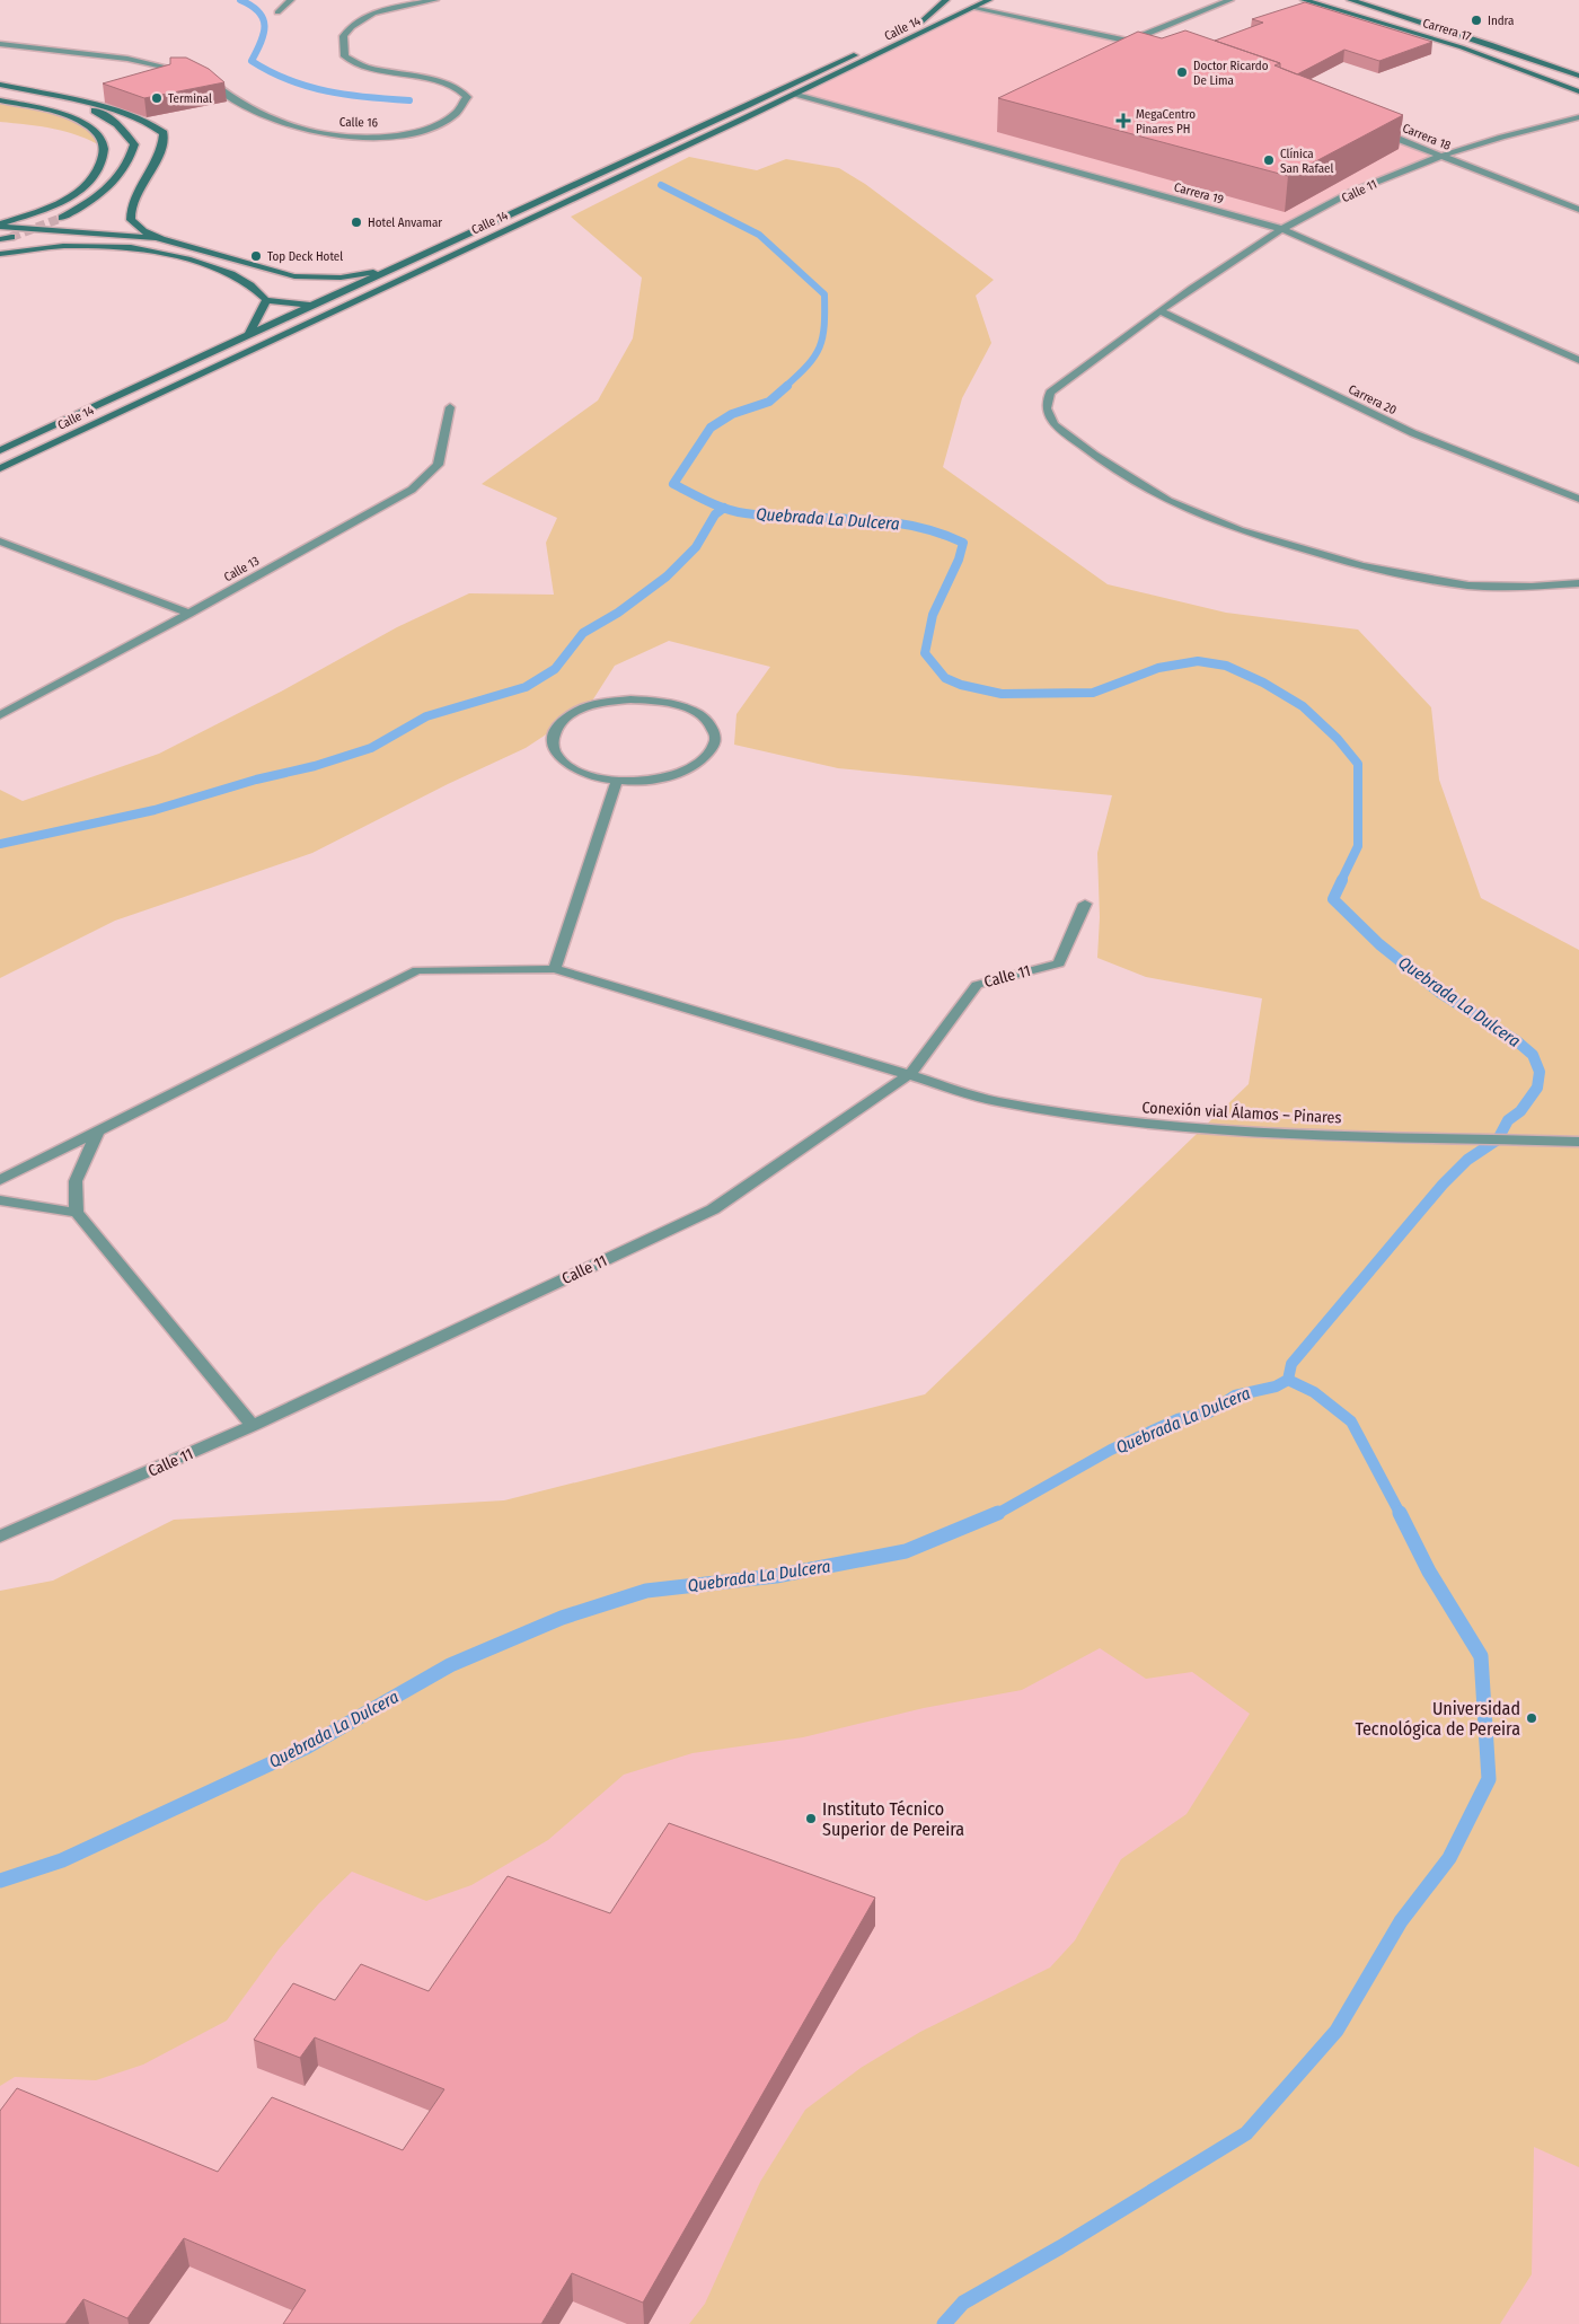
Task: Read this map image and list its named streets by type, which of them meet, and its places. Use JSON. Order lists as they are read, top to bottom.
{
  "streets": {
    "main road": ["Calle 14", "Carrera 17"],
    "street": [
      "Calle 16",
      "Carrera 18",
      "Calle 11",
      "Carrera 19",
      "Carrera 20",
      "Calle 13",
      "Conexión vial Álamos – Pinares"
    ]
  },
  "crossings": [
    ["Calle 14", "Carrera 19"],
    ["Carrera 18", "Calle 11"],
    ["Calle 11", "Carrera 19"],
    ["Calle 11", "Carrera 20"],
    ["Calle 11", "Conexión vial Álamos – Pinares"]
  ],
  "water": ["Quebrada La Dulcera"],
  "places": {
    "other": [
      "Indra",
      "Doctor Ricardo De Lima",
      "Terminal",
      "Clínica San Rafael",
      "Hotel Anvamar",
      "Top Deck Hotel",
      "Universidad Tecnológica de Pereira",
      "Instituto Técnico Superior de Pereira"
    ],
    "health": ["MegaCentro Pinares PH"]
  }
}
